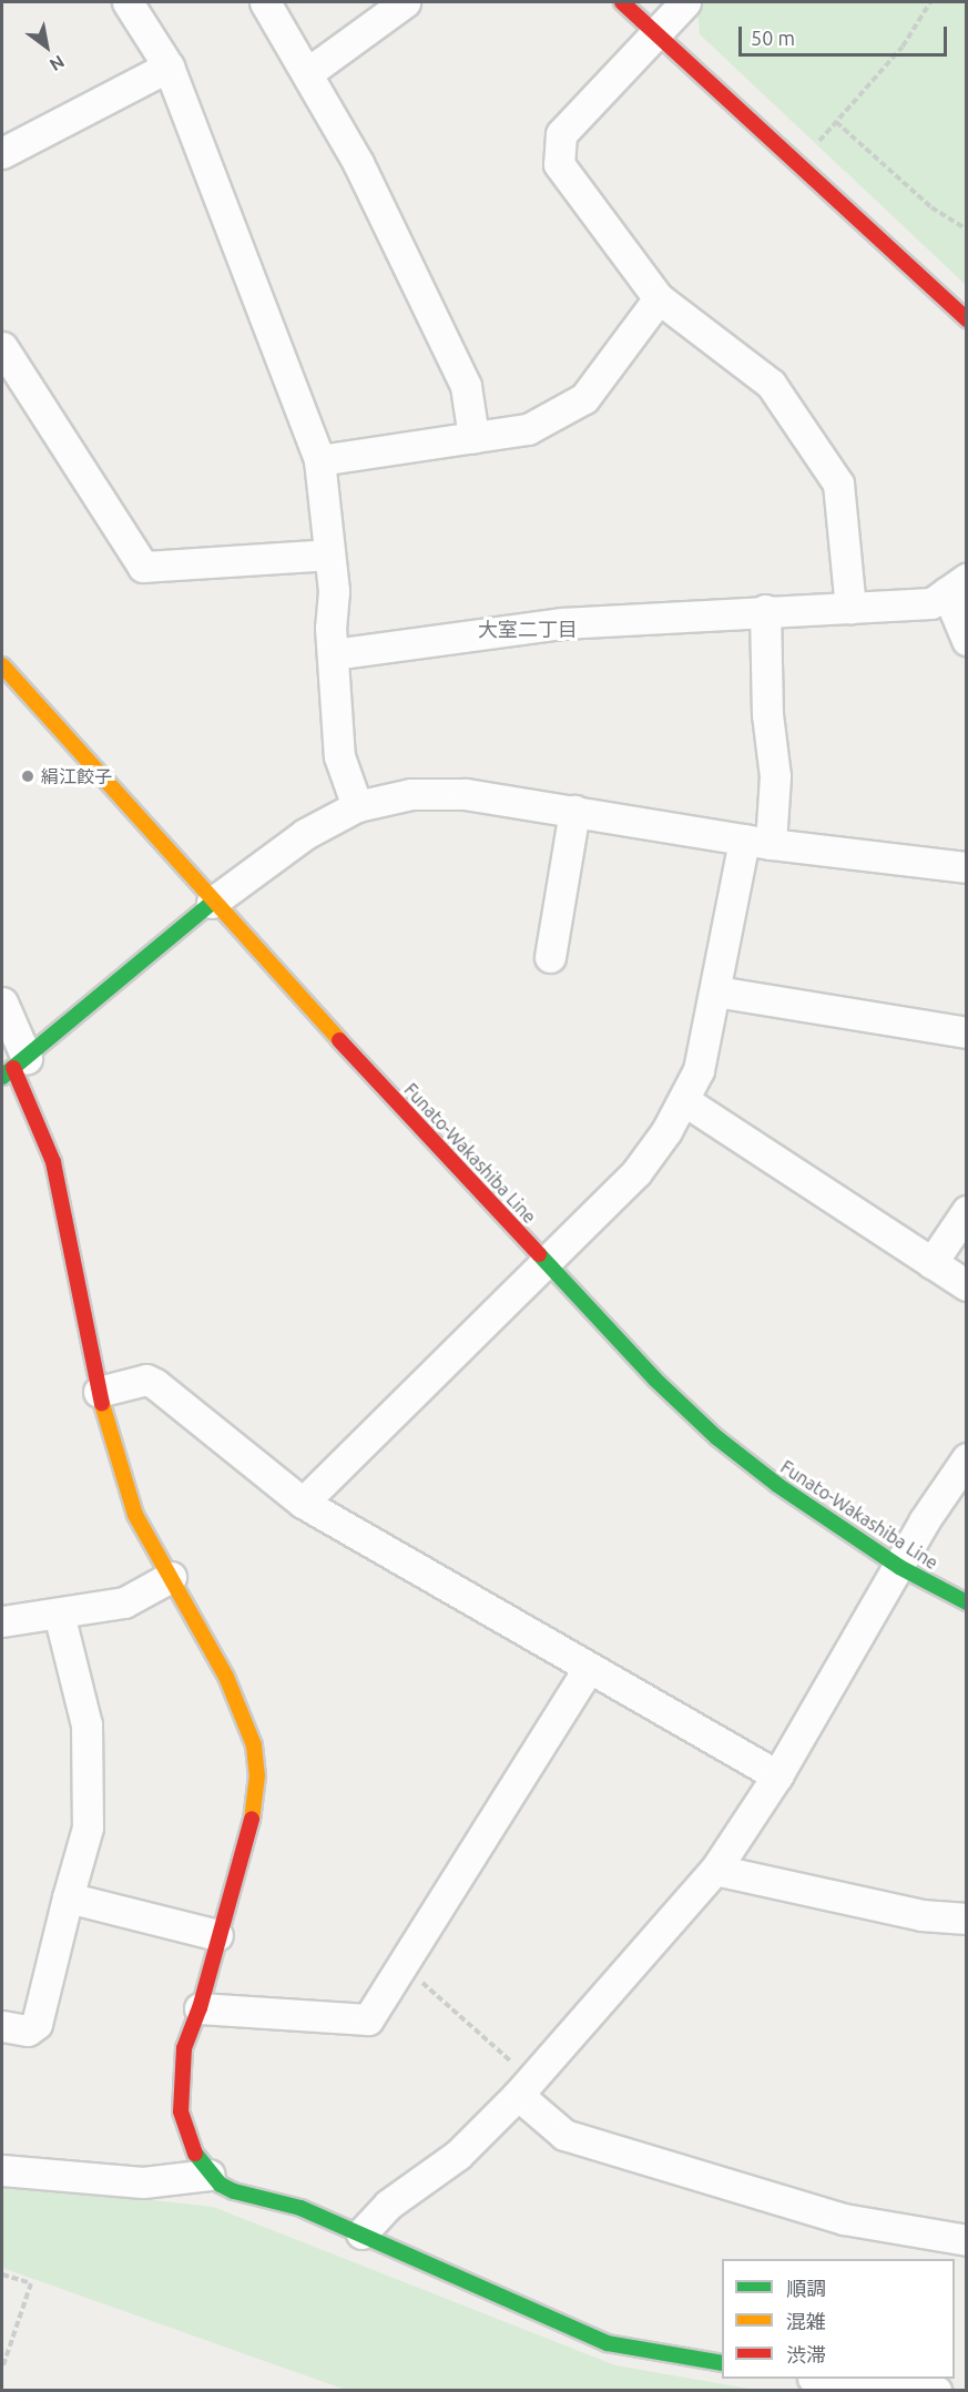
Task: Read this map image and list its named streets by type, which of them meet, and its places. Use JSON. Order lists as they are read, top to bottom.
{
  "streets": {
    "street": ["Funato-Wakashiba Line"]
  },
  "districts": ["大室二丁目"],
  "places": ["絹江餃子"],
  "legend": ["順調", "混雑", "渋滞"],
  "scale_bar": "50 m",
  "north": "bottom right"
}
